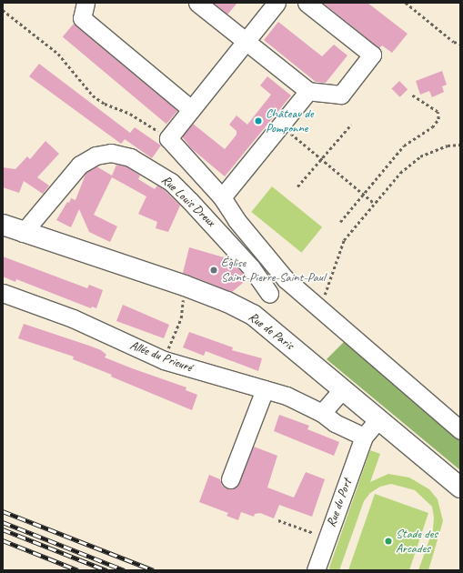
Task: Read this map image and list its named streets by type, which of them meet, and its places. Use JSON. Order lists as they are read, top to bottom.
{
  "streets": {
    "main road": ["Rue de Paris"],
    "street": ["Rue Louis Dreux", "Allée du Prieuré", "Rue du Port"]
  },
  "crossings": [
    ["Rue Louis Dreux", "Rue de Paris"],
    ["Allée du Prieuré", "Rue du Port"]
  ],
  "places": ["Château de Pomponne", "Église Saint-Pierre-Saint-Paul", "Stade des Arcades"]
}
